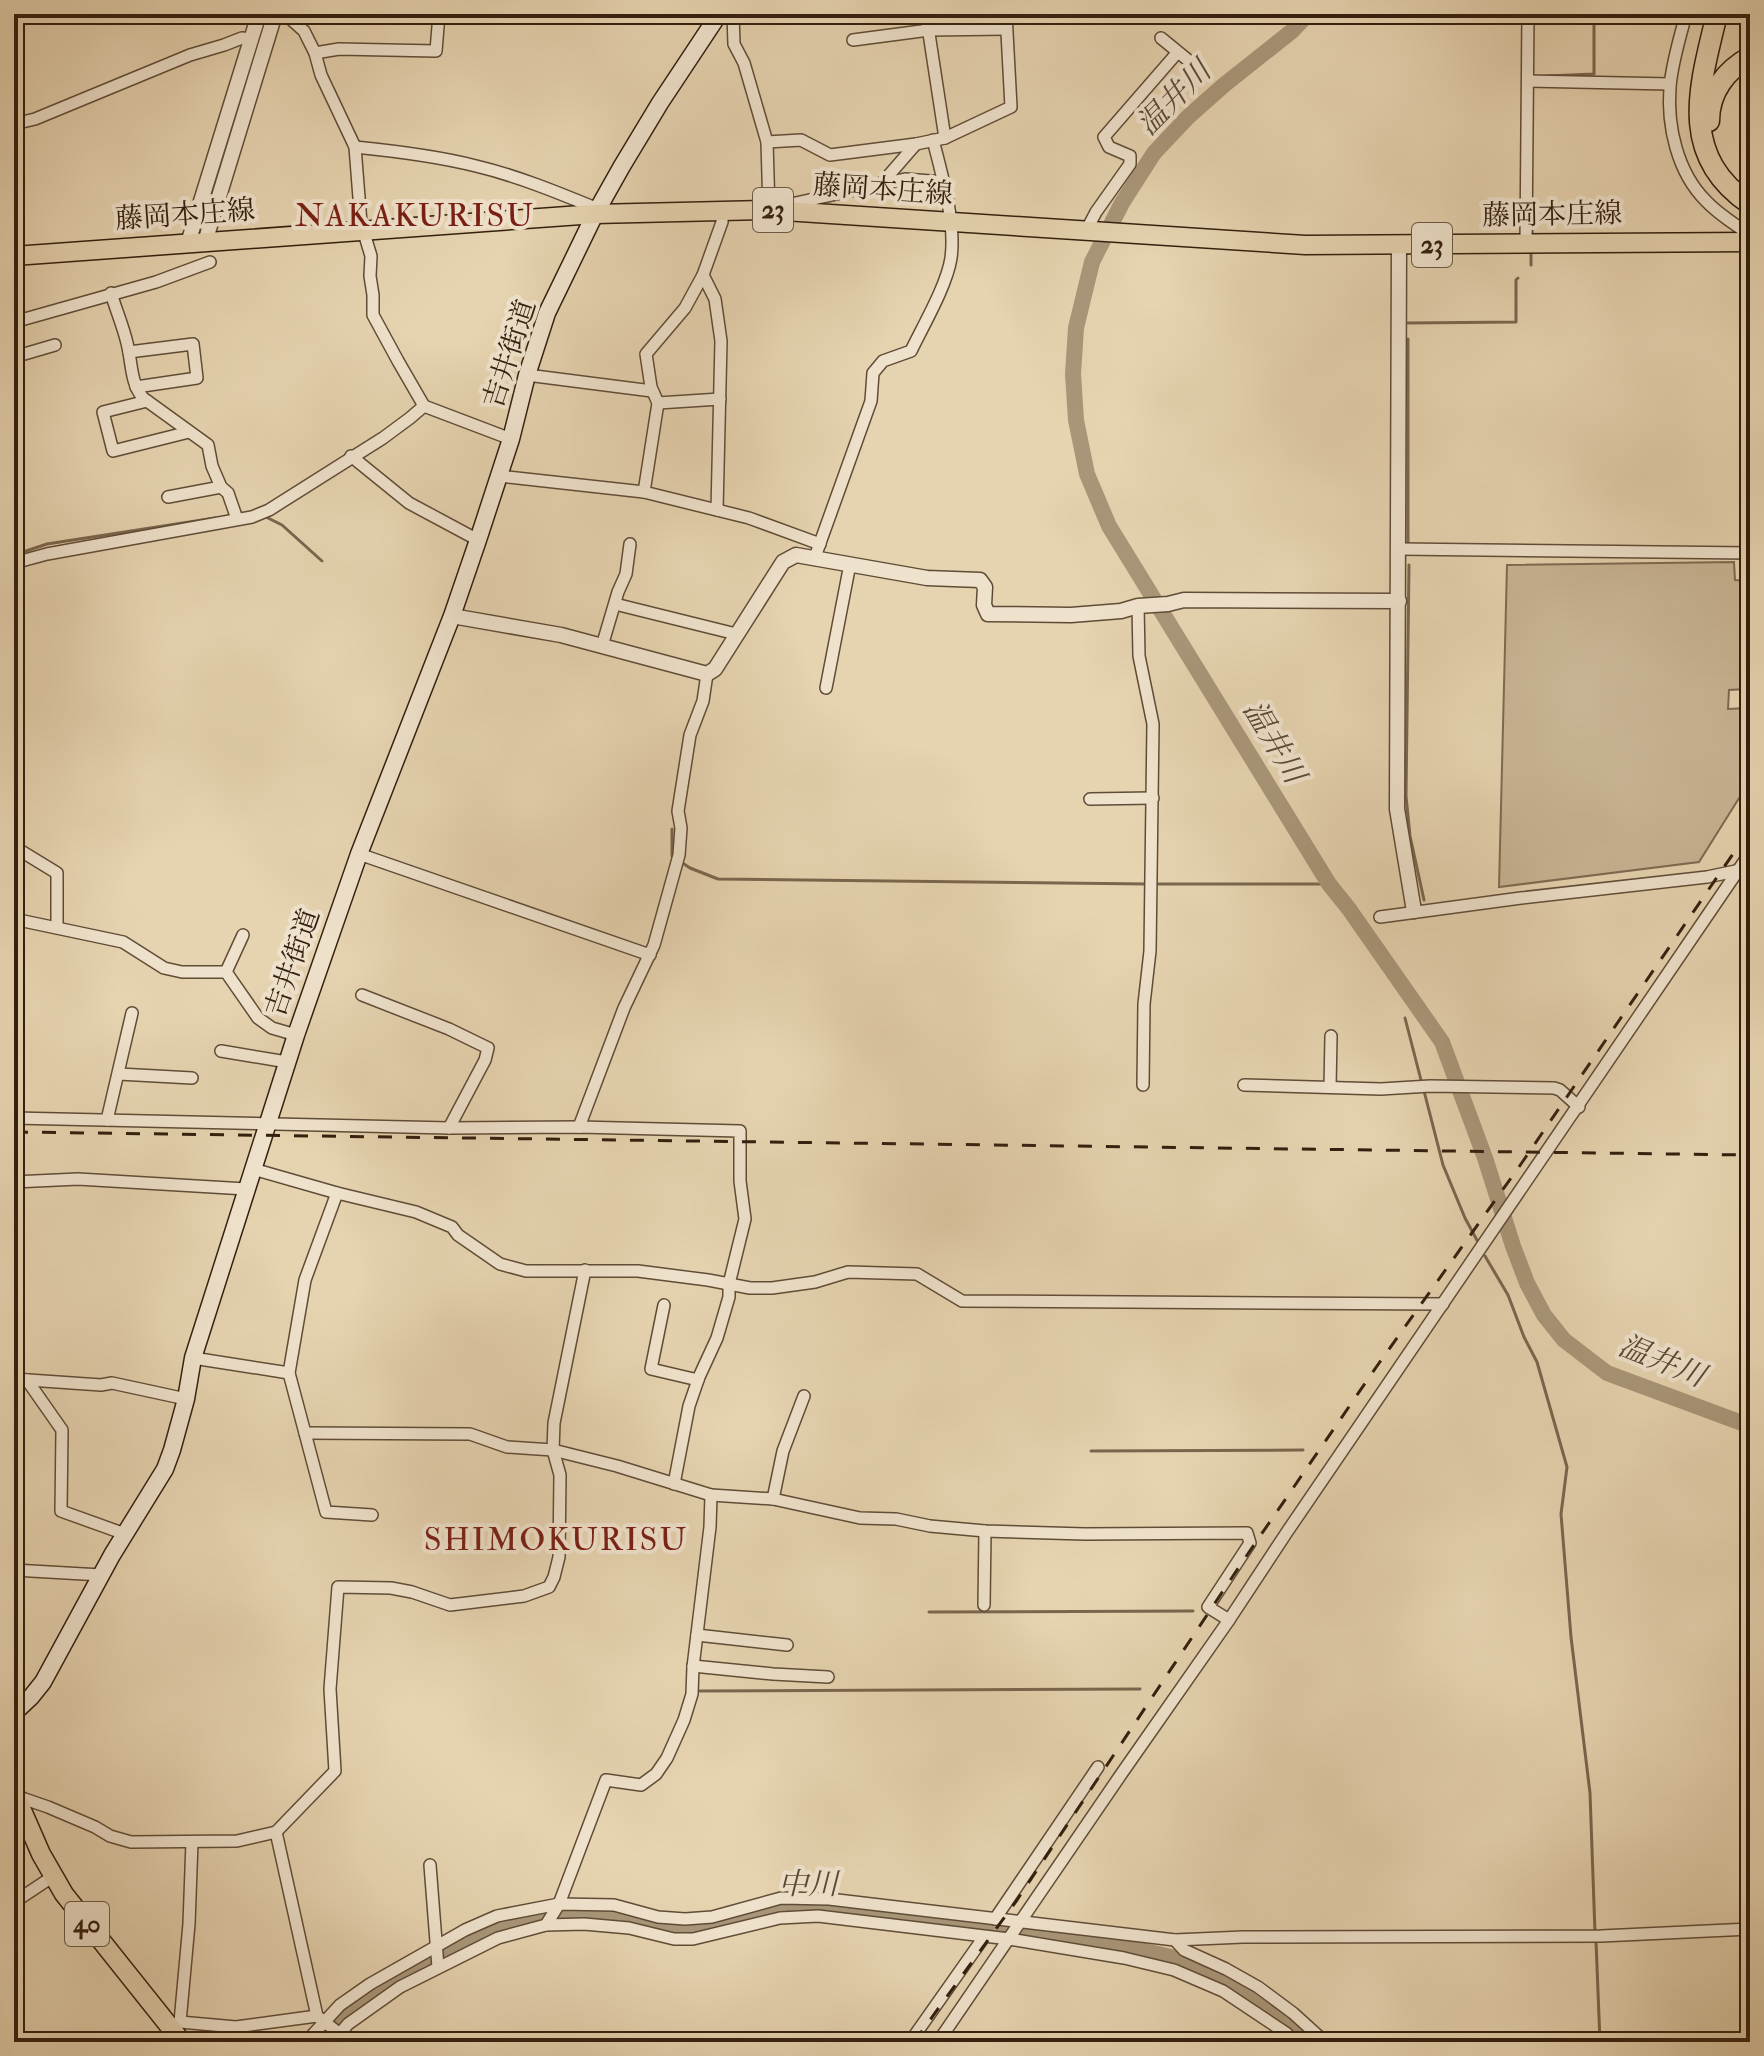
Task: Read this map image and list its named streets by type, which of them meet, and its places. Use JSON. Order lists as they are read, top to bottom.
{
  "streets": {
    "main road": [
      "藤岡本庄線",
      "23",
      "吉井街道",
      "40"
    ]
  },
  "crossings": [
    ["藤岡本庄線", "吉井街道"]
  ],
  "districts": ["NAKAKURISU", "SHIMOKURISU"],
  "water": ["温井川", "中川"]
}
